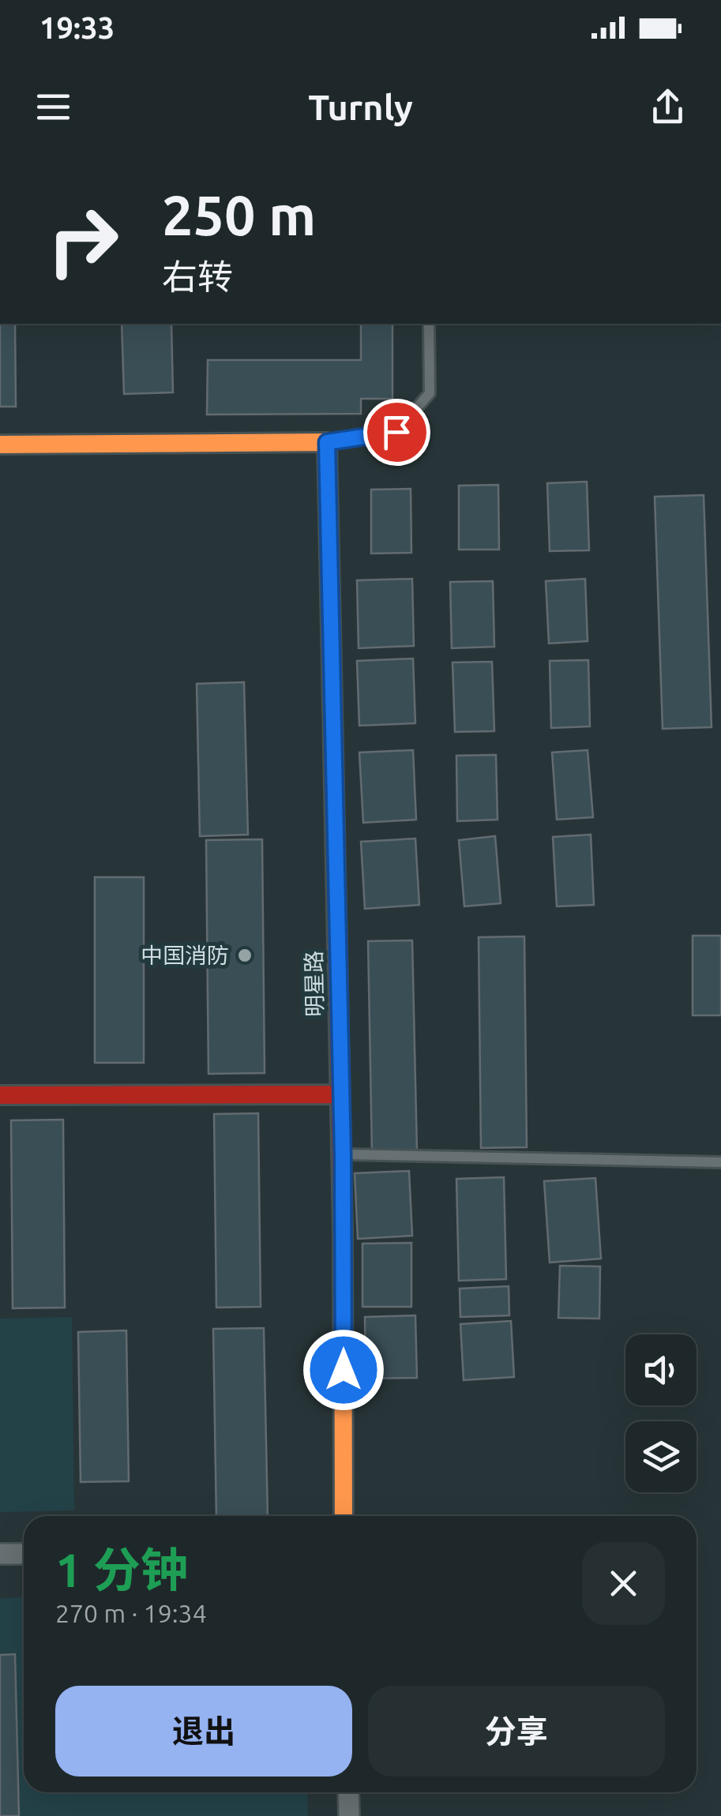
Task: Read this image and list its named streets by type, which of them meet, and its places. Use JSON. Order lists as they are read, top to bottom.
{
  "streets": {
    "street": ["明星路"]
  },
  "places": ["中国消防"],
  "page": {
    "status": "19:33",
    "header": "Turnly",
    "turn": ["250 m", "右转"],
    "heading": ["1 分钟", "270 m · 19:34"],
    "buttons": ["退出", "分享"]
  }
}
